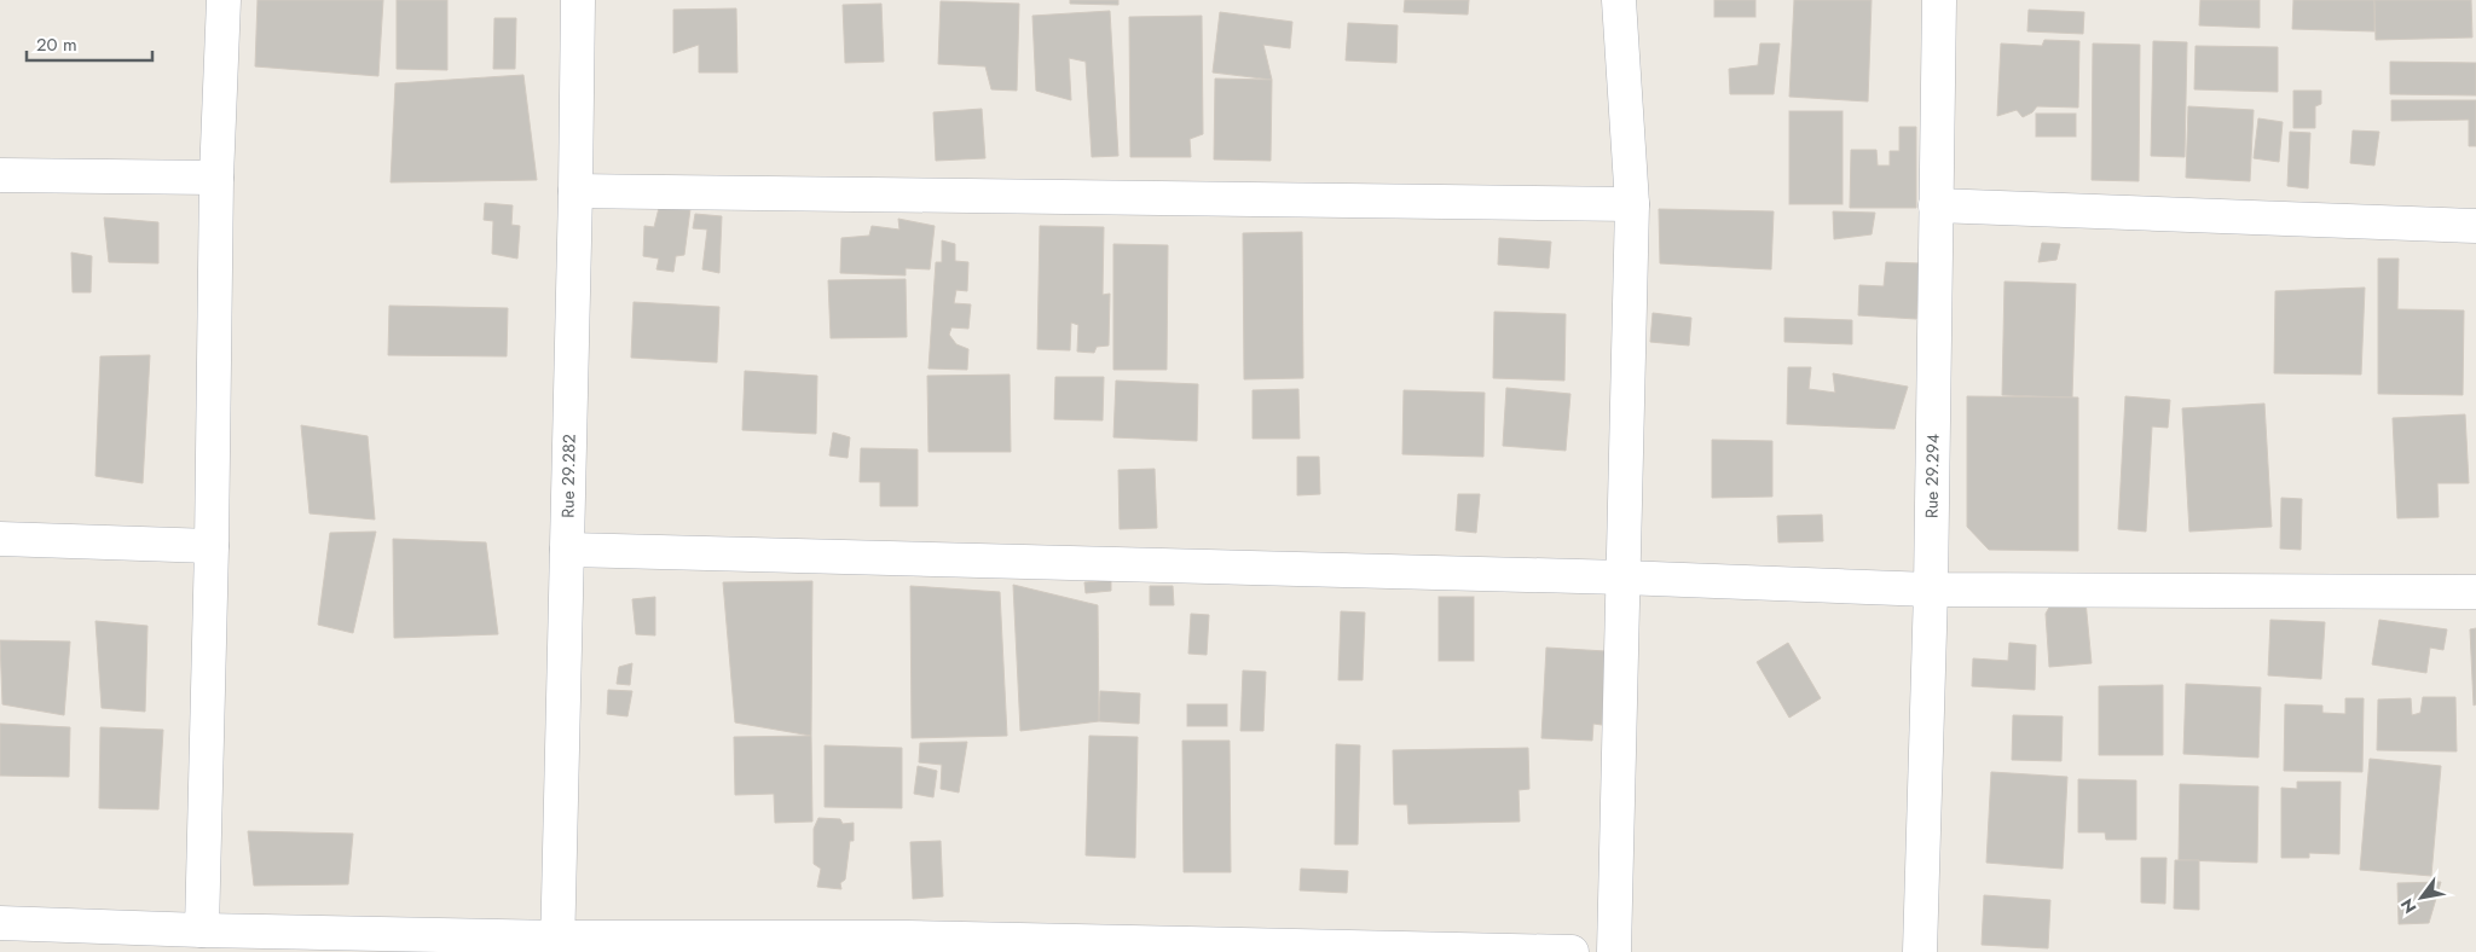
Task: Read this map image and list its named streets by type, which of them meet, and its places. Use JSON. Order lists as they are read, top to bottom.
{
  "streets": {
    "street": ["Rue 29.282", "Rue 29.294"]
  },
  "scale_bar": "20 m",
  "north": "bottom left"
}
